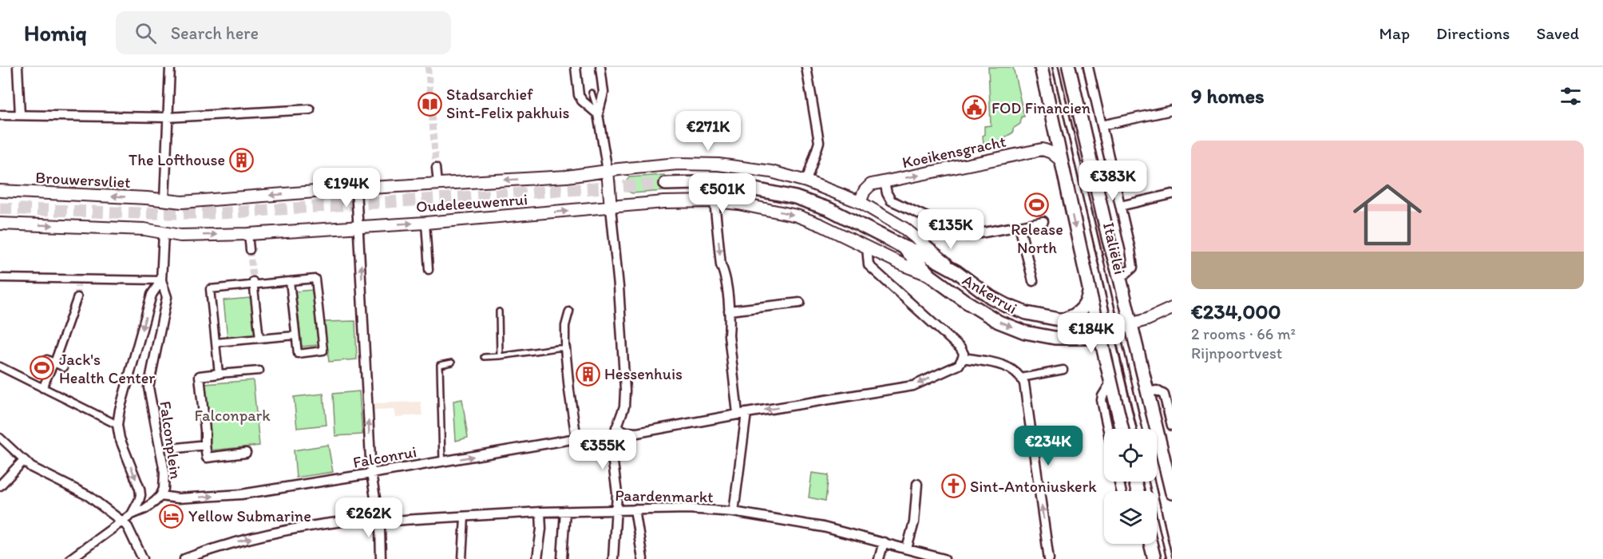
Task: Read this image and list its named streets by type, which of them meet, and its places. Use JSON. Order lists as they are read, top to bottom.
{
  "streets": {
    "main road": ["Italiëlei", "Ankerrui"],
    "street": [
      "Koeikensgracht",
      "Brouwersvliet",
      "Oudeleeuwenrui",
      "Falconplein",
      "Falconrui",
      "Paardenmarkt"
    ]
  },
  "crossings": [
    ["Brouwersvliet", "Oudeleeuwenrui"],
    ["Oudeleeuwenrui", "Ankerrui"],
    ["Oudeleeuwenrui", "Falconplein"],
    ["Italiëlei", "Ankerrui"],
    ["Falconplein", "Falconrui"]
  ],
  "one_way": ["Koeikensgracht"],
  "parks": ["Falconpark"],
  "places": {
    "library": ["Stadsarchief Sint-Felix pakhuis"],
    "public building": ["FOD Financien"],
    "building": ["The Lofthouse", "Hessenhuis"],
    "sports": ["Release North", "Jack's Health Center"],
    "church": ["Sint-Antoniuskerk"],
    "hotel": ["Yellow Submarine"]
  },
  "page": {
    "header": "Homiq",
    "search": "Search here",
    "nav": ["Map", "Directions", "Saved"],
    "heading": "9 homes",
    "price": [
      "€271K",
      "€383K",
      "€194K",
      "€501K",
      "€135K",
      "€184K",
      "€234K",
      "€355K",
      "€262K"
    ],
    "list": [
      {
        "name": "€234,000",
        "note": "2 rooms · 66 m² · Rijnpoortvest"
      }
    ]
  }
}
